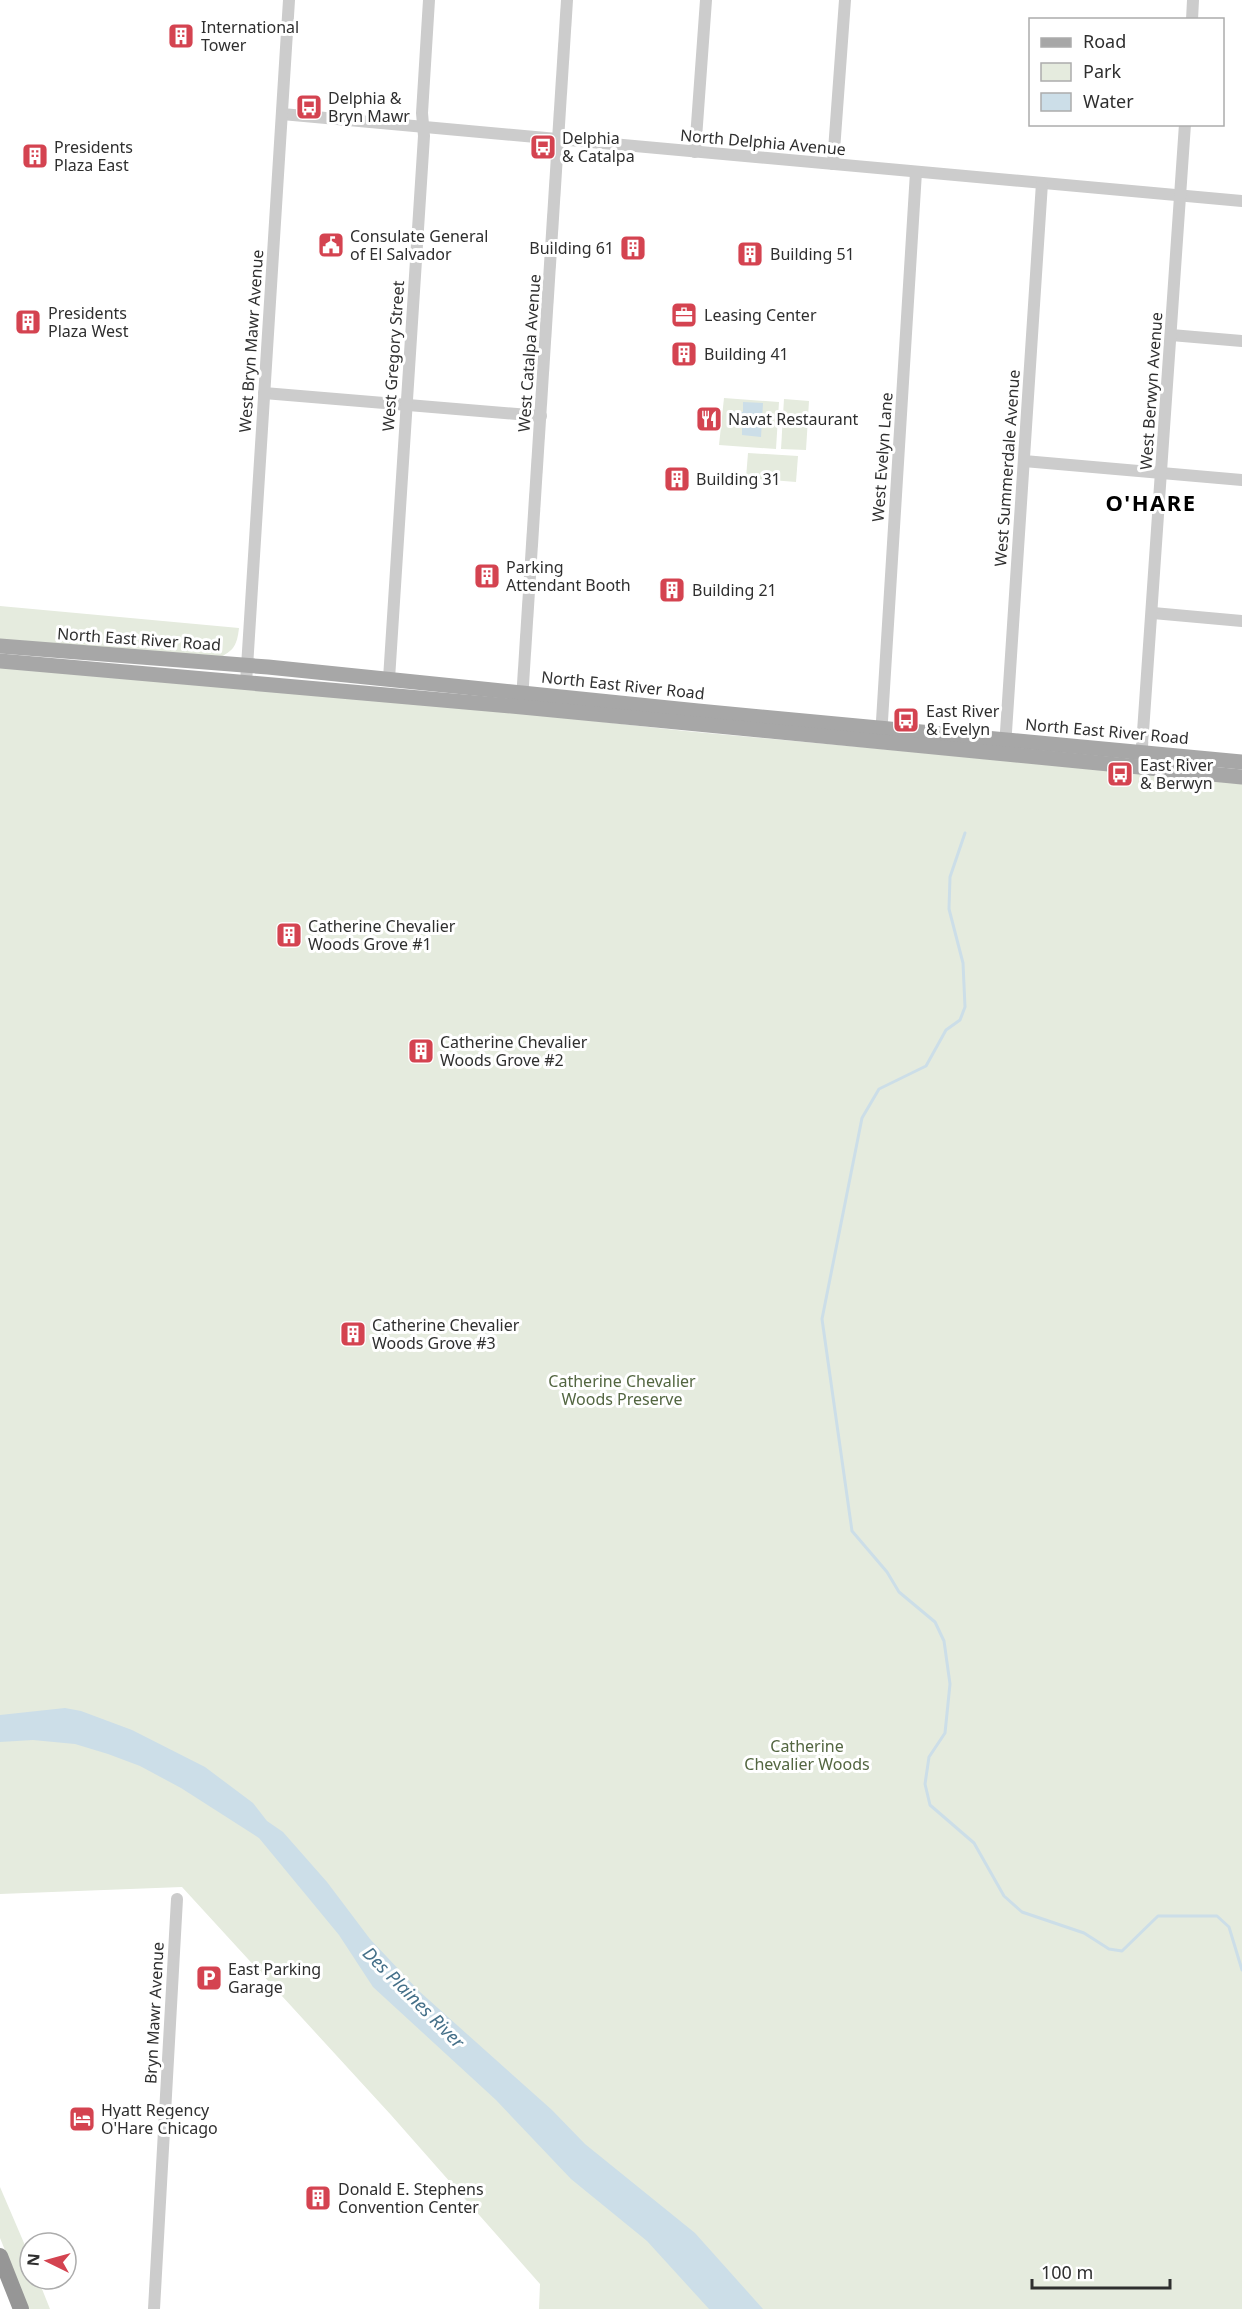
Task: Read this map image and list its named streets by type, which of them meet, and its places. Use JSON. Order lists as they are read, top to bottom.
{
  "streets": {
    "main road": ["North East River Road"],
    "street": [
      "North Delphia Avenue",
      "West Bryn Mawr Avenue",
      "West Catalpa Avenue",
      "West Gregory Street",
      "West Berwyn Avenue",
      "West Evelyn Lane",
      "West Summerdale Avenue",
      "Bryn Mawr Avenue"
    ]
  },
  "crossings": [
    ["North Delphia Avenue", "West Bryn Mawr Avenue"],
    ["North Delphia Avenue", "West Catalpa Avenue"],
    ["North Delphia Avenue", "West Gregory Street"],
    ["North Delphia Avenue", "West Berwyn Avenue"],
    ["North Delphia Avenue", "West Evelyn Lane"],
    ["North Delphia Avenue", "West Summerdale Avenue"],
    ["West Bryn Mawr Avenue", "North East River Road"],
    ["West Catalpa Avenue", "North East River Road"],
    ["West Gregory Street", "North East River Road"],
    ["West Berwyn Avenue", "North East River Road"],
    ["West Evelyn Lane", "North East River Road"],
    ["West Summerdale Avenue", "North East River Road"]
  ],
  "districts": ["O'HARE"],
  "water": ["Des Plaines River"],
  "parks": ["Catherine Chevalier Woods Preserve", "Catherine Chevalier Woods"],
  "places": {
    "building": [
      "International Tower",
      "Presidents Plaza East",
      "Building 61",
      "Building 51",
      "Presidents Plaza West",
      "Building 41",
      "Building 31",
      "Parking Attendant Booth",
      "Building 21",
      "Catherine Chevalier Woods Grove #1",
      "Catherine Chevalier Woods Grove #2",
      "Catherine Chevalier Woods Grove #3",
      "Donald E. Stephens Convention Center"
    ],
    "bus stop": [
      "Delphia & Bryn Mawr",
      "Delphia & Catalpa",
      "East River & Evelyn",
      "East River & Berwyn"
    ],
    "public building": ["Consulate General of El Salvador"],
    "office": ["Leasing Center"],
    "restaurant": ["Navat Restaurant"],
    "parking": ["East Parking Garage"],
    "hotel": ["Hyatt Regency O'Hare Chicago"]
  },
  "legend": ["Road", "Park", "Water"],
  "scale_bar": "100 m",
  "north": "left"
}
